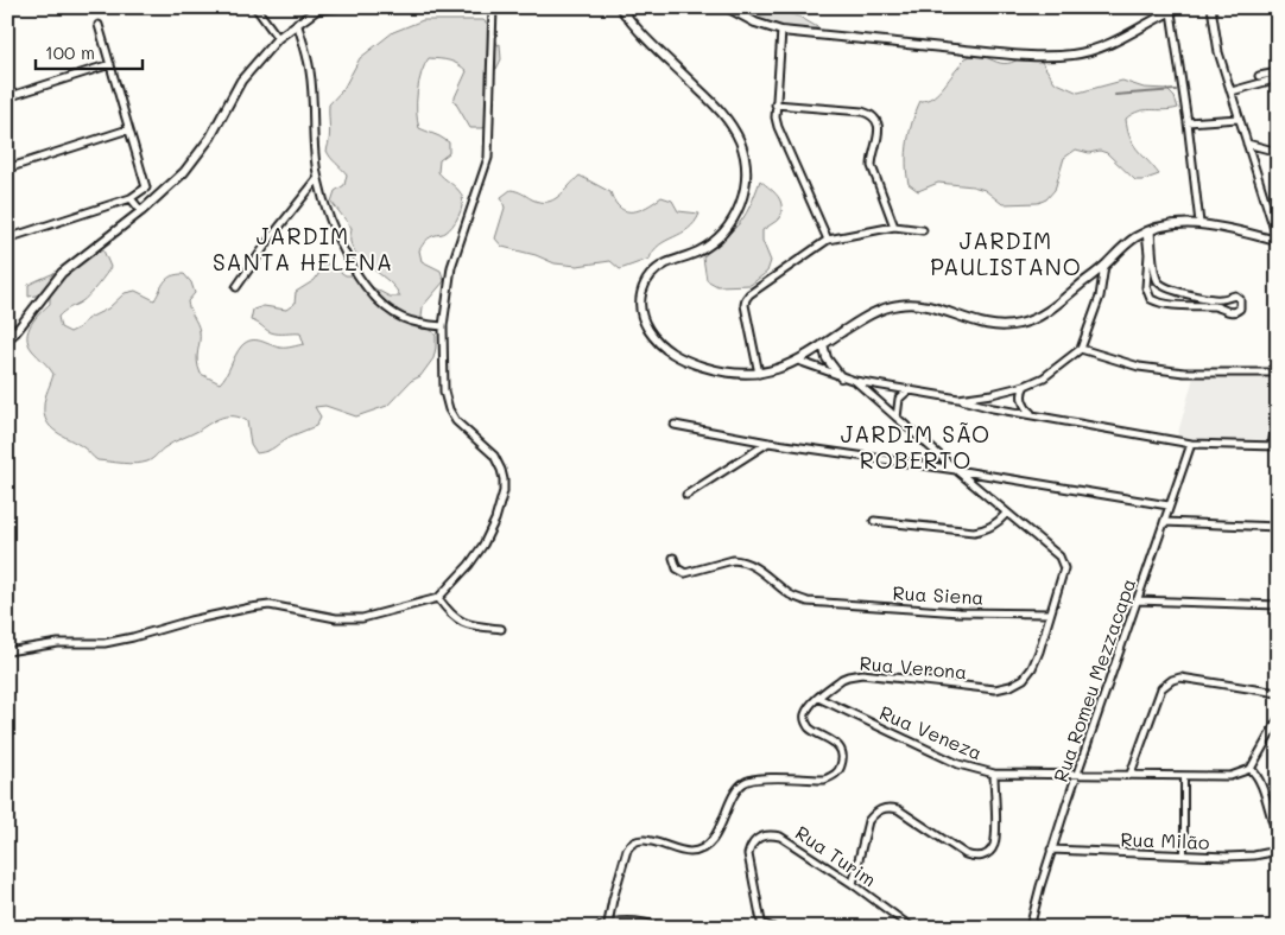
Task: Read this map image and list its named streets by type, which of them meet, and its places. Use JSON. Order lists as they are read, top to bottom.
{
  "streets": {
    "street": [
      "Rua Siena",
      "Rua Verona",
      "Rua Romeu Mezzacapa",
      "Rua Veneza",
      "Rua Milão",
      "Rua Turim"
    ]
  },
  "crossings": [
    ["Rua Siena", "Rua Verona"],
    ["Rua Verona", "Rua Veneza"],
    ["Rua Romeu Mezzacapa", "Rua Veneza"],
    ["Rua Romeu Mezzacapa", "Rua Milão"]
  ],
  "districts": ["JARDIM SANTA HELENA", "JARDIM PAULISTANO", "JARDIM SÃO ROBERTO"],
  "scale_bar": "100 m"
}
